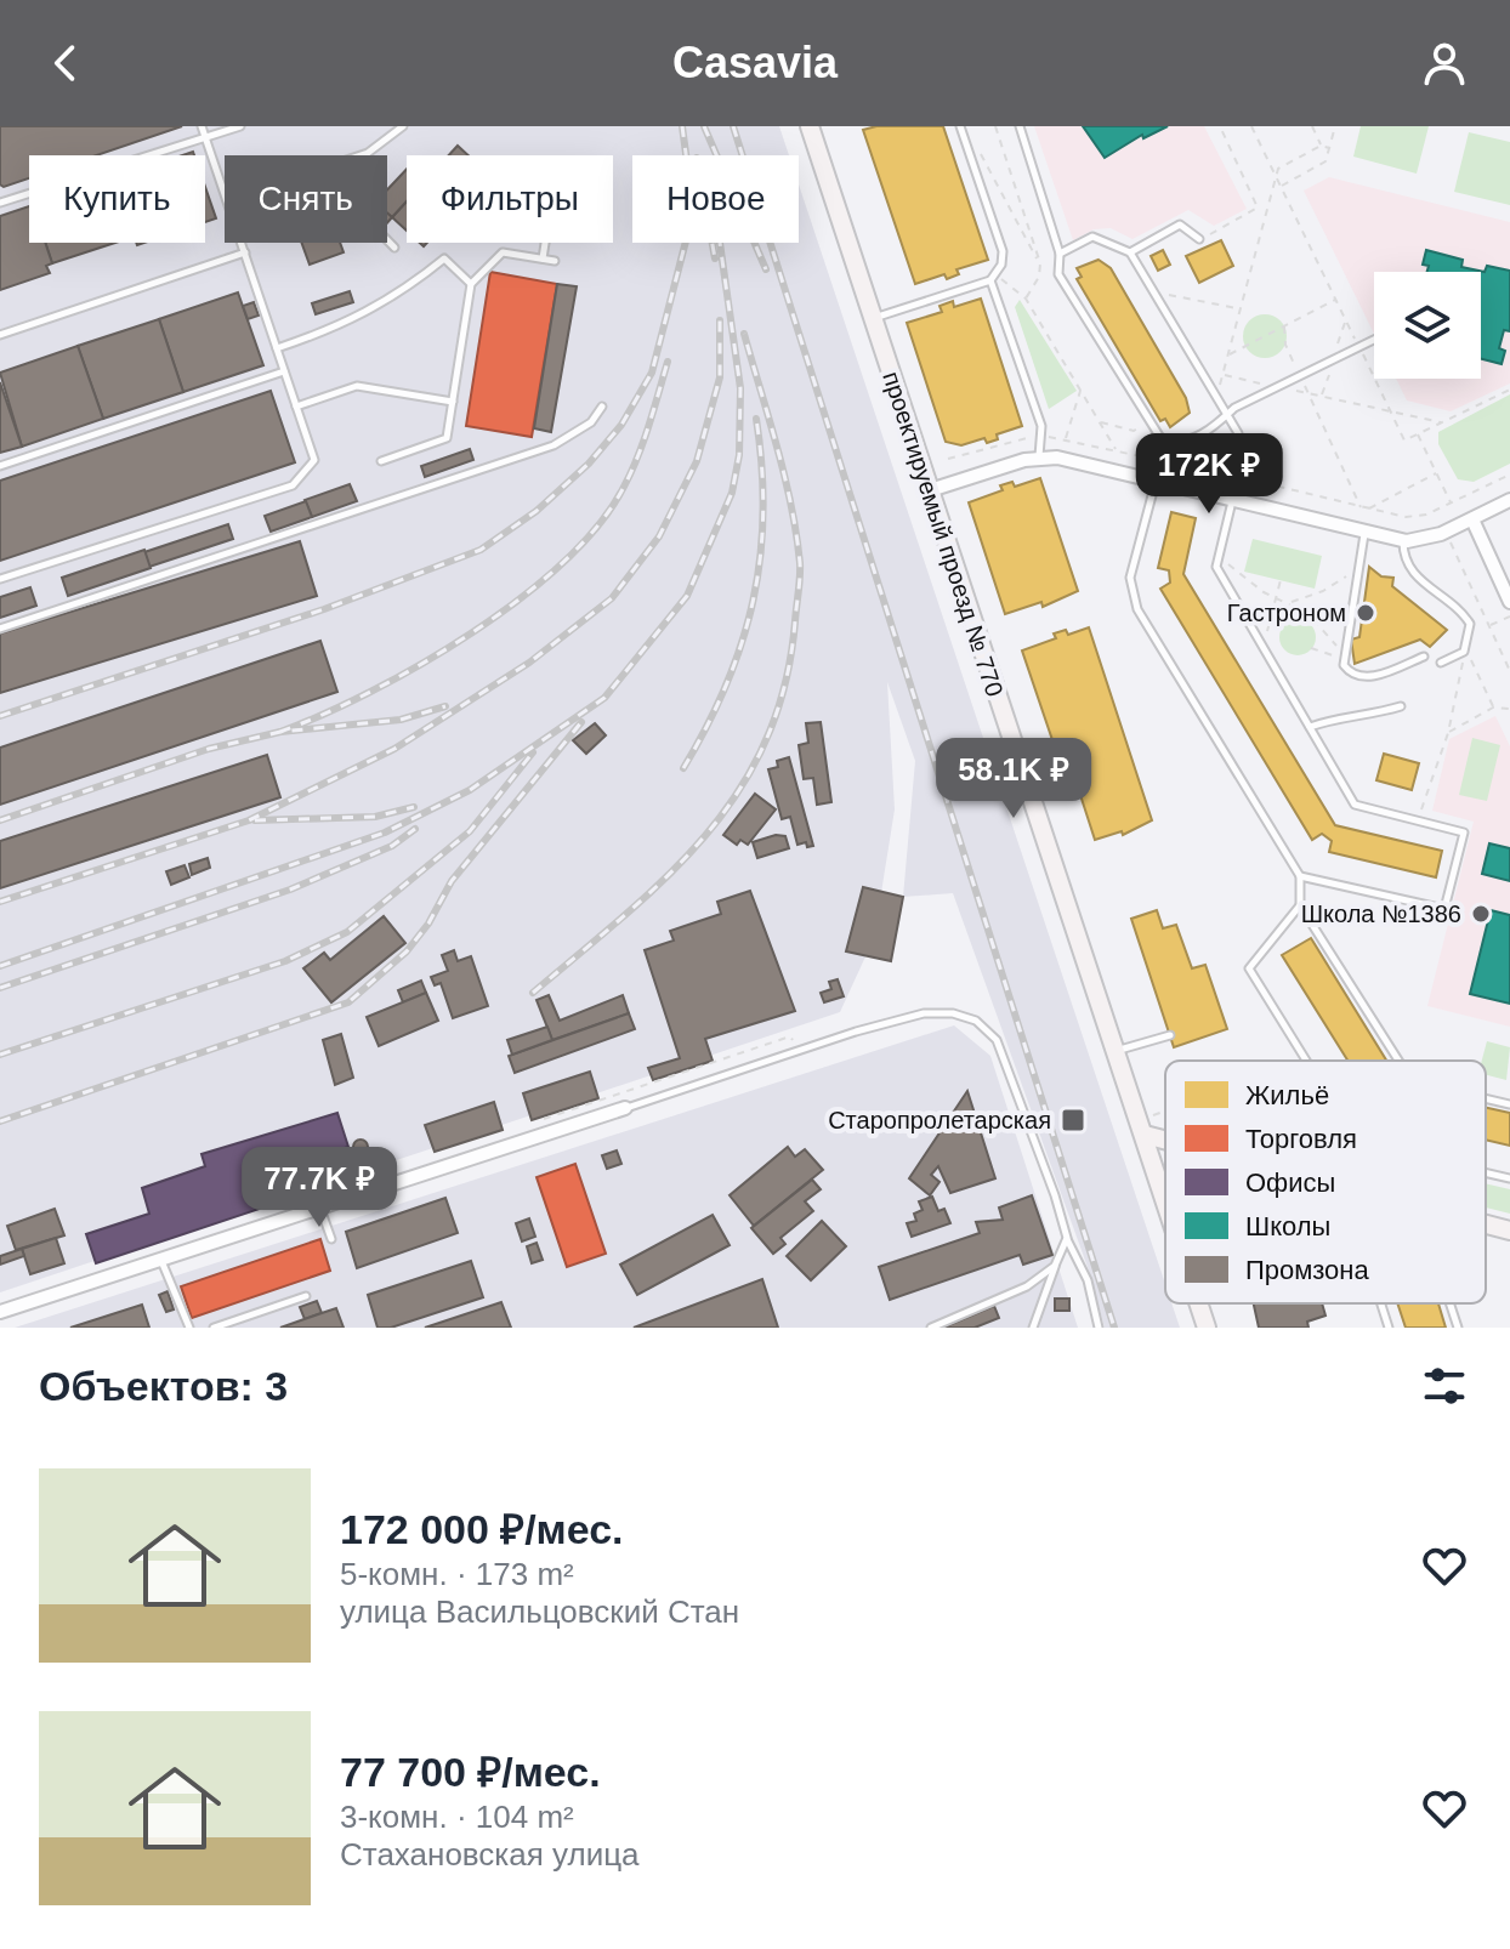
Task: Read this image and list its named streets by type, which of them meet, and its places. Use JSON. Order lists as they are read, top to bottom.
{
  "streets": {
    "street": ["проектируемый проезд № 770"]
  },
  "places": {
    "other": ["Гастроном", "Школа №1386"],
    "transit": ["Старопролетарская"]
  },
  "legend": [
    "Жильё",
    "Торговля",
    "Офисы",
    "Школы",
    "Промзона"
  ],
  "page": {
    "header": "Casavia",
    "chip": [
      "Купить",
      "Снять",
      "Фильтры",
      "Новое"
    ],
    "price": ["172K ₽", "58.1K ₽", "77.7K ₽"],
    "heading": "Объектов: 3",
    "list": [
      {
        "name": "172 000 ₽/мес.",
        "note": "5-комн. · 173 m² · улица Васильцовский Стан"
      },
      {
        "name": "77 700 ₽/мес.",
        "note": "3-комн. · 104 m² · Стахановская улица"
      }
    ]
  }
}
